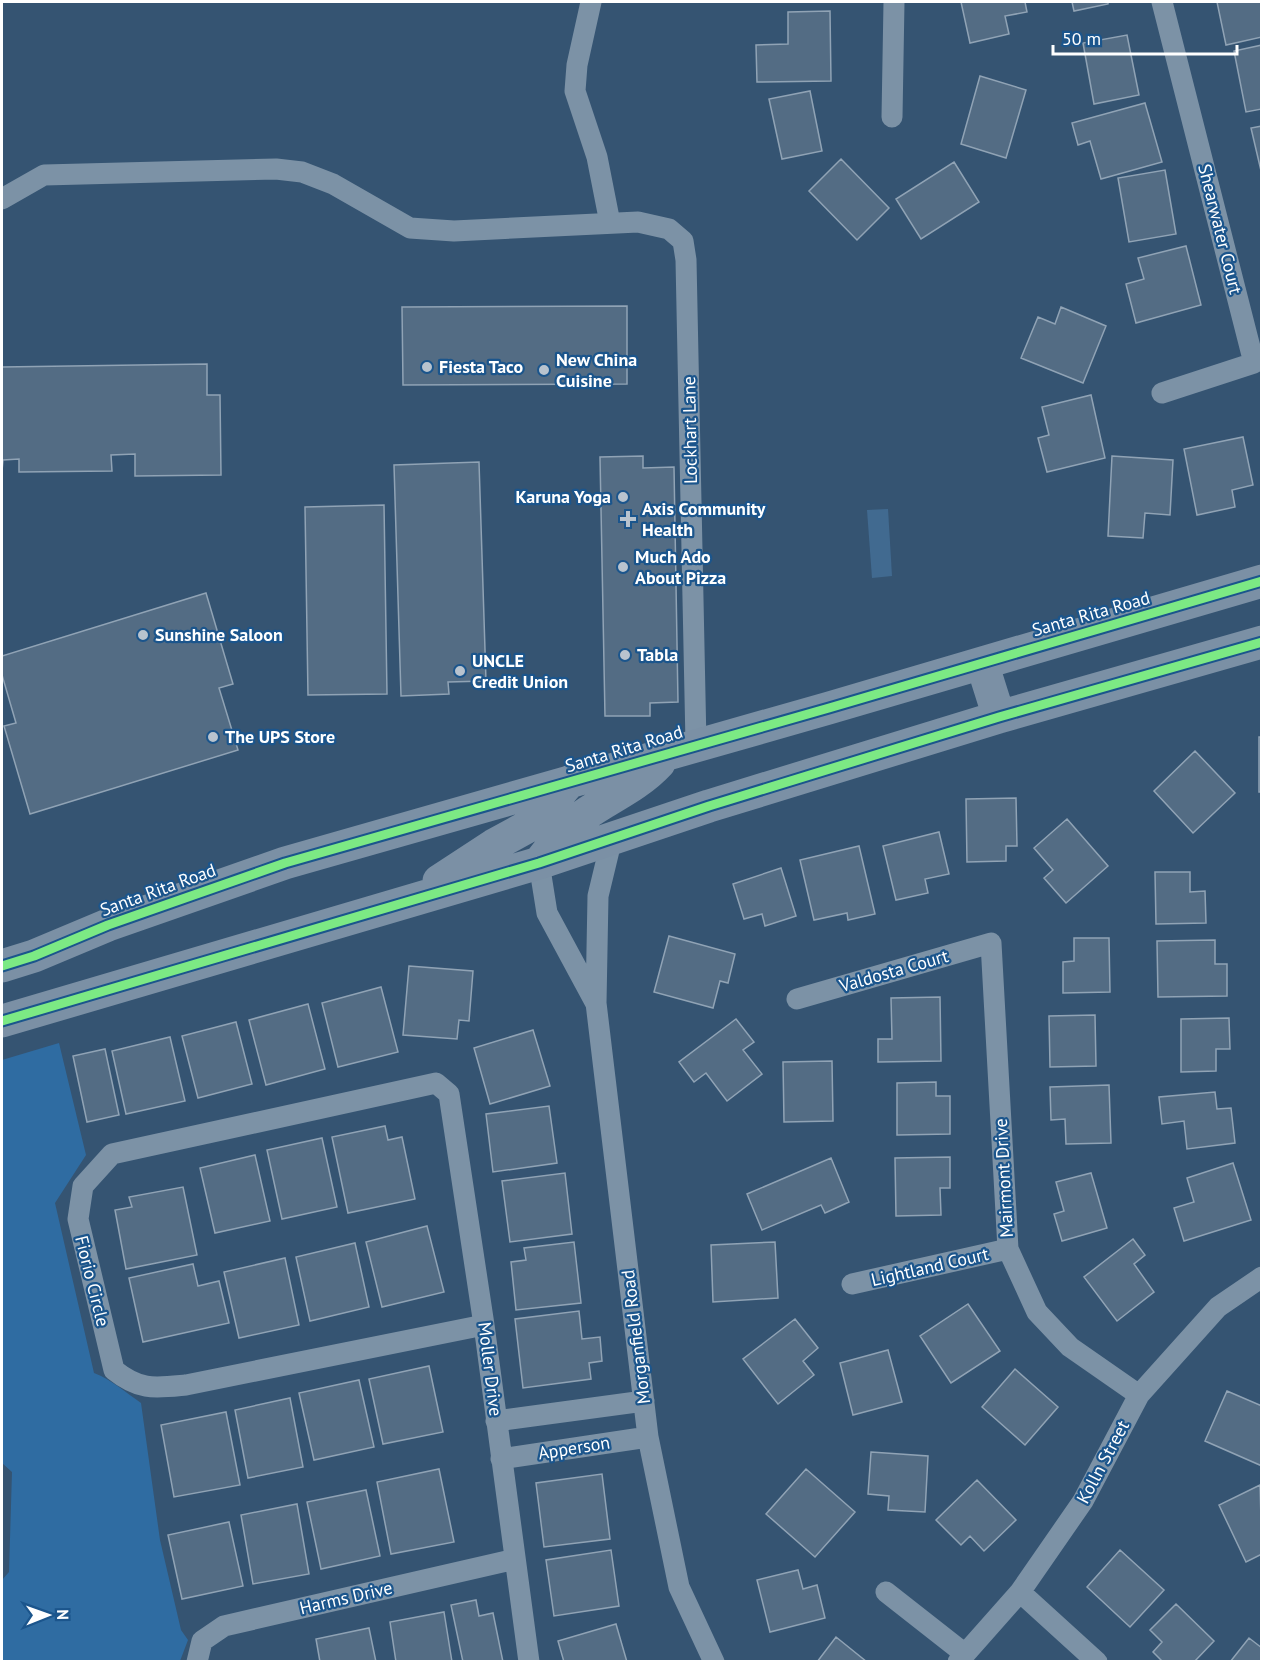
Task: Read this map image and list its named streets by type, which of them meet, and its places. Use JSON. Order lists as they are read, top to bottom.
{
  "streets": {
    "main road": ["Santa Rita Road"],
    "street": [
      "Shearwater Court",
      "Lockhart Lane",
      "Valdosta Court",
      "Mairmont Drive",
      "Lightland Court",
      "Fiorio Circle",
      "Morganfield Road",
      "Moller Drive",
      "Apperson",
      "Kolln Street",
      "Harms Drive"
    ]
  },
  "crossings": [
    ["Lockhart Lane", "Santa Rita Road"],
    ["Valdosta Court", "Mairmont Drive"],
    ["Mairmont Drive", "Lightland Court"],
    ["Mairmont Drive", "Kolln Street"],
    ["Fiorio Circle", "Moller Drive"],
    ["Morganfield Road", "Apperson"],
    ["Moller Drive", "Apperson"],
    ["Moller Drive", "Harms Drive"]
  ],
  "places": {
    "other": [
      "Fiesta Taco",
      "New China Cuisine",
      "Karuna Yoga",
      "Much Ado About Pizza",
      "Sunshine Saloon",
      "Tabla",
      "UNCLE Credit Union",
      "The UPS Store"
    ],
    "health": ["Axis Community Health"]
  },
  "scale_bar": "50 m",
  "north": "right"
}
